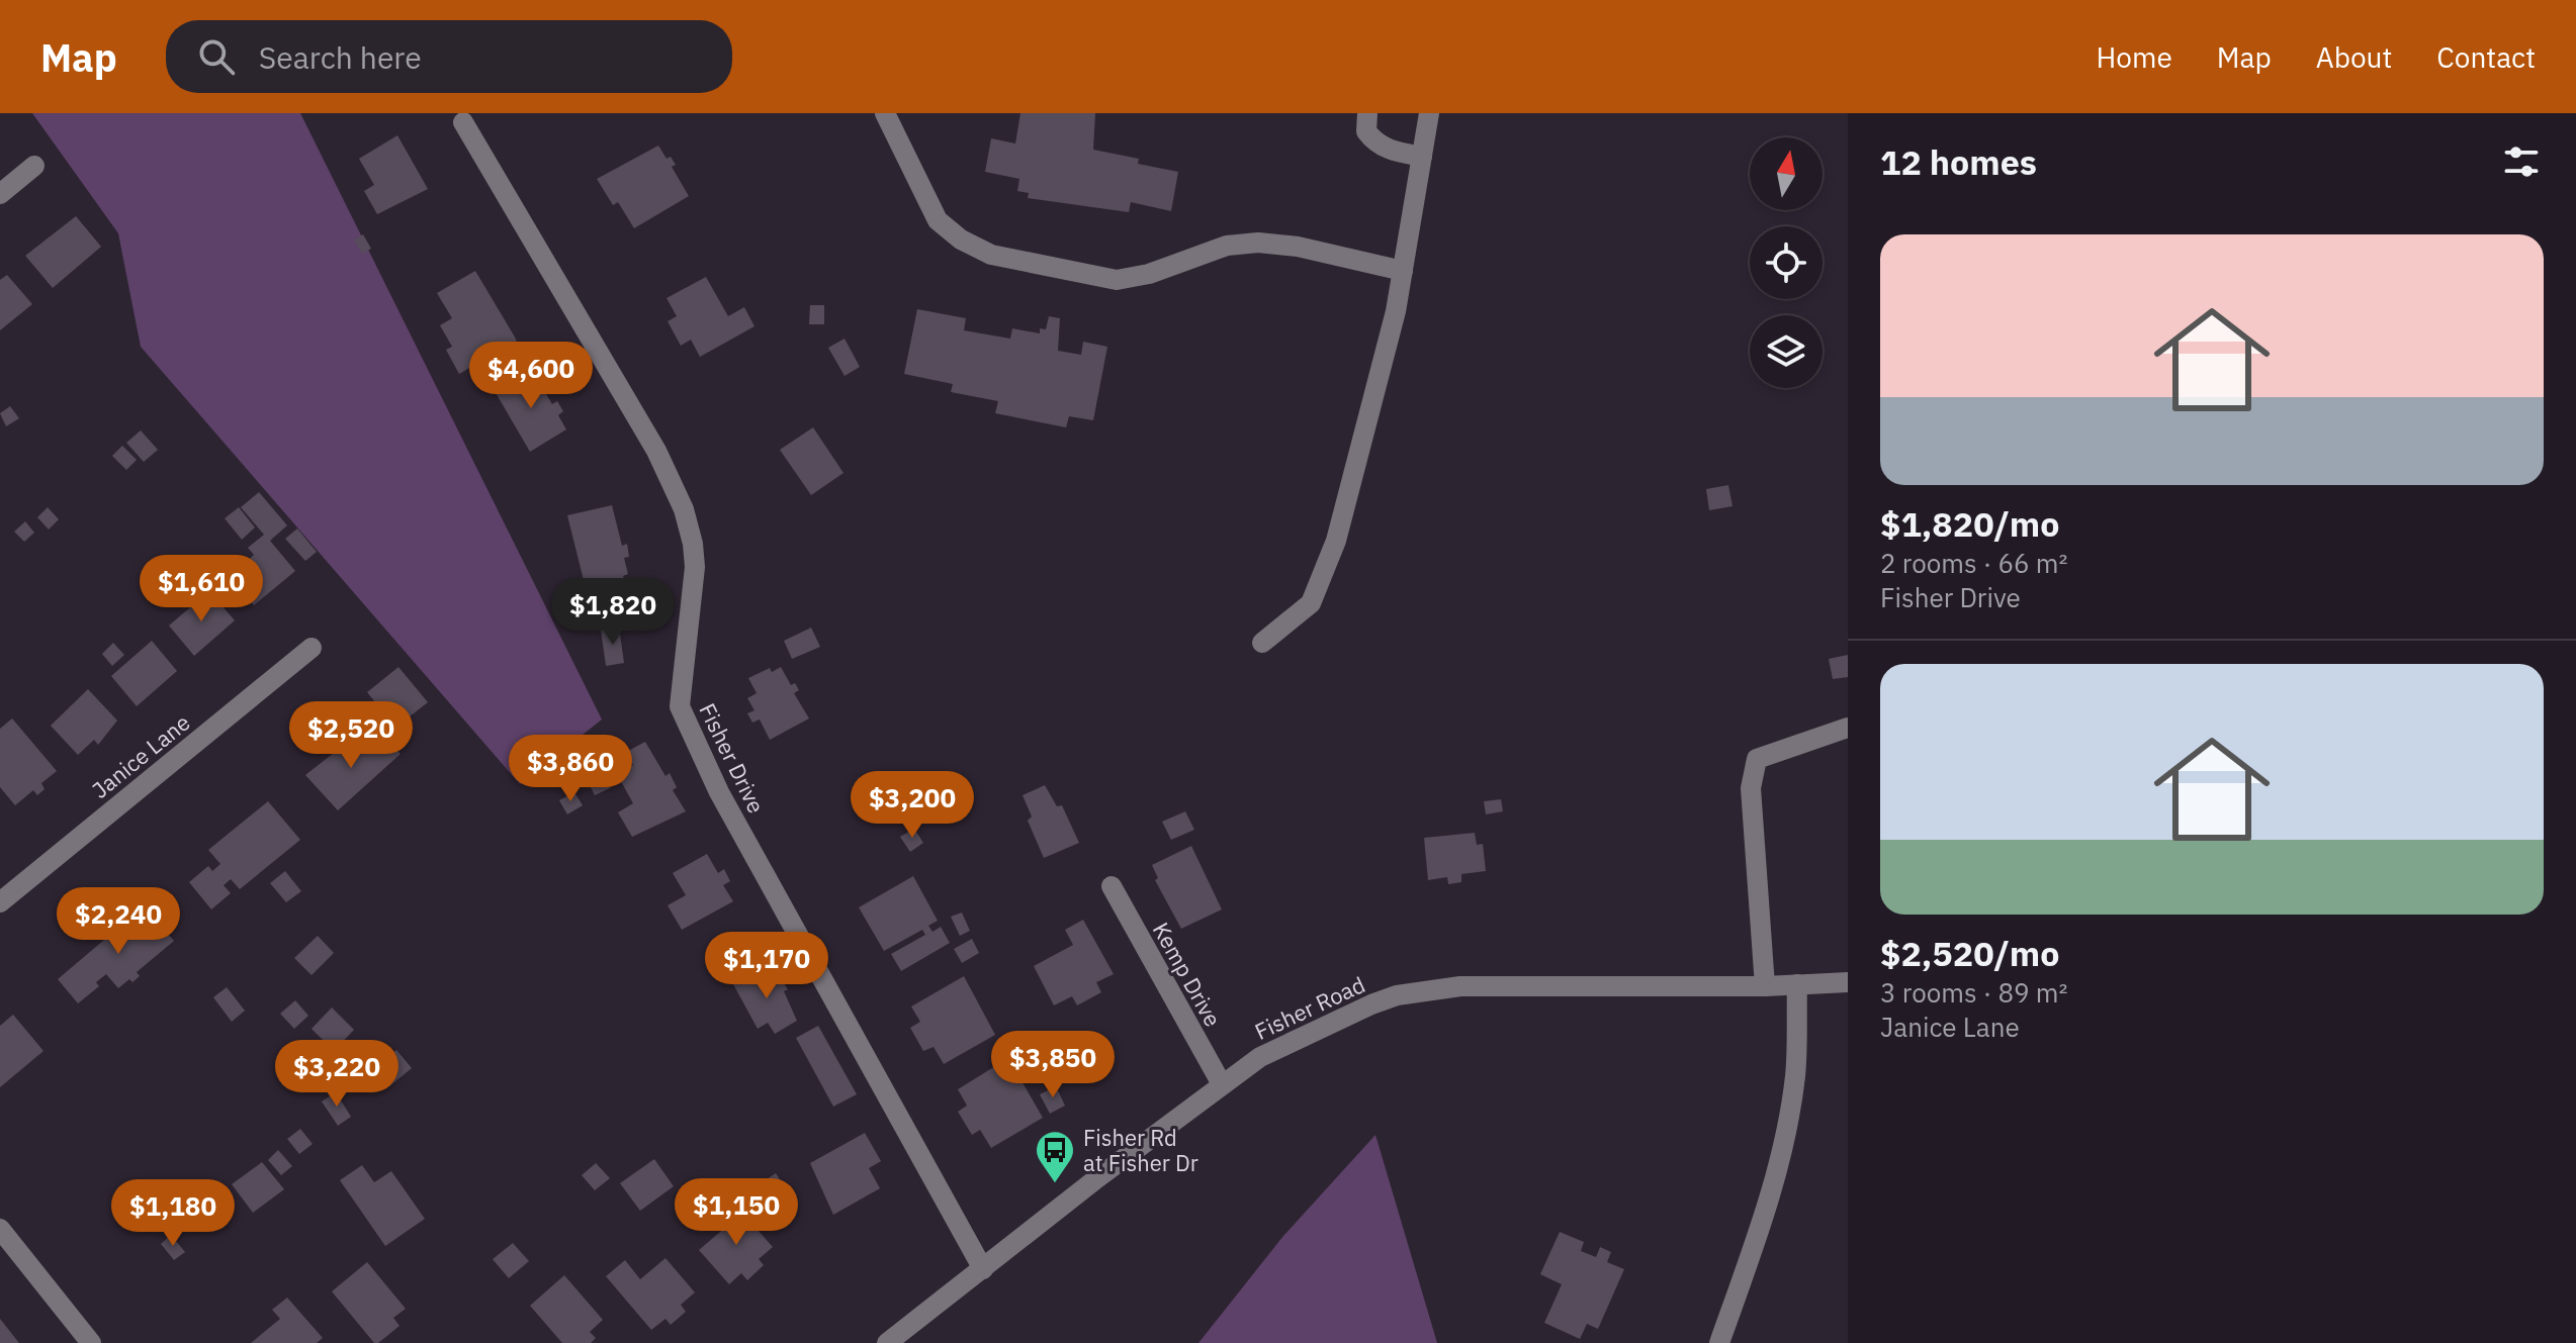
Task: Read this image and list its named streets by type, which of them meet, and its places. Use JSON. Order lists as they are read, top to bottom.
{
  "streets": {
    "street": [
      "Janice Lane",
      "Fisher Drive",
      "Kemp Drive",
      "Fisher Road"
    ]
  },
  "crossings": [
    ["Fisher Drive", "Fisher Road"],
    ["Kemp Drive", "Fisher Road"]
  ],
  "places": {
    "bus stop": ["Fisher Rd at Fisher Dr"]
  },
  "north": "top",
  "page": {
    "header": "Map",
    "search": "Search here",
    "nav": [
      "Home",
      "Map",
      "About",
      "Contact"
    ],
    "heading": "12 homes",
    "list": [
      {
        "name": "$1,820/mo",
        "note": "2 rooms · 66 m² · Fisher Drive"
      },
      {
        "name": "$2,520/mo",
        "note": "3 rooms · 89 m² · Janice Lane"
      }
    ],
    "price": [
      "$4,600",
      "$1,610",
      "$1,820",
      "$2,520",
      "$3,860",
      "$3,200",
      "$2,240",
      "$1,170",
      "$3,850",
      "$3,220",
      "$1,150",
      "$1,180"
    ]
  }
}
